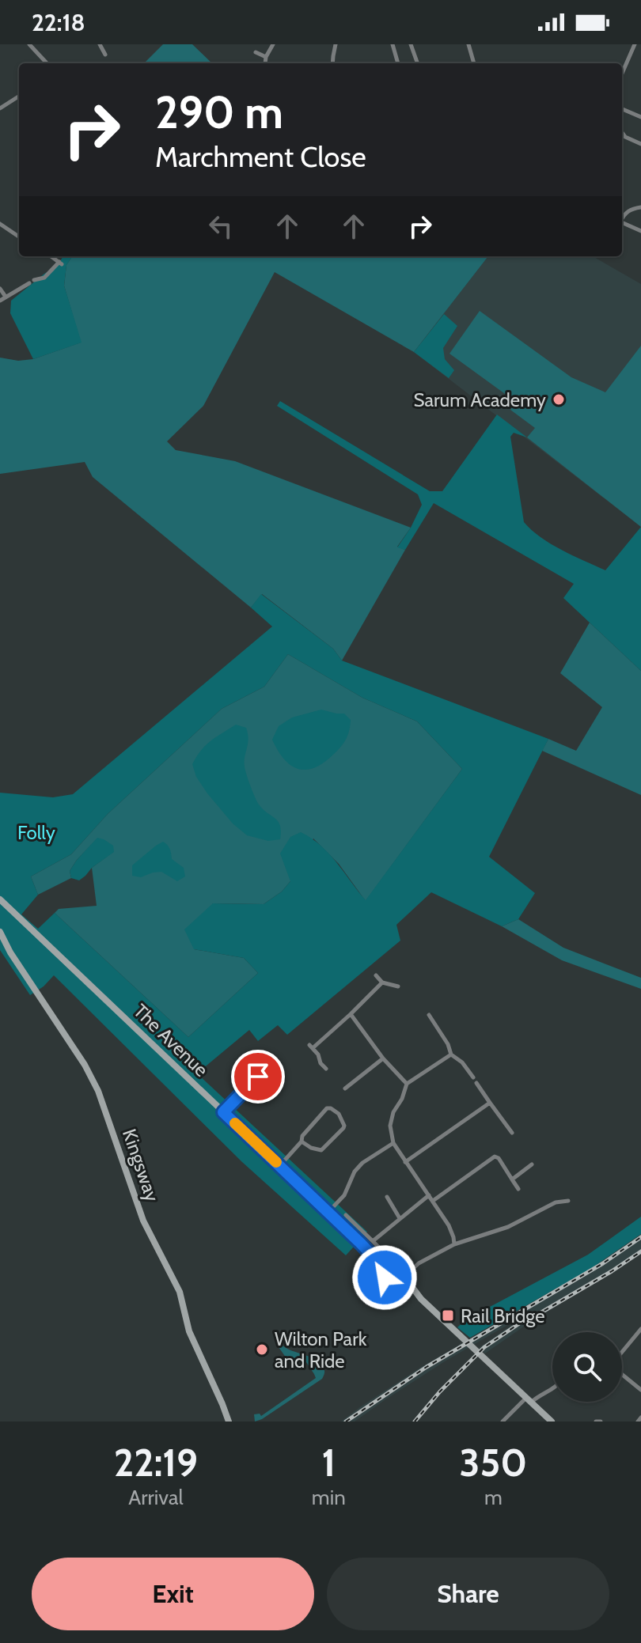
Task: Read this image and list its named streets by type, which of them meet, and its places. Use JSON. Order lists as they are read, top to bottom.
{
  "streets": {
    "street": ["The Avenue", "Kingsway"]
  },
  "parks": ["Folly"],
  "places": {
    "other": ["Sarum Academy", "Wilton Park and Ride"],
    "transit": ["Rail Bridge"]
  },
  "page": {
    "status": "22:18",
    "turn": ["290 m", "Marchment Close"],
    "eta": [
      "22:19",
      "Arrival",
      "1",
      "min",
      "350",
      "m"
    ],
    "buttons": ["Exit", "Share"]
  }
}
